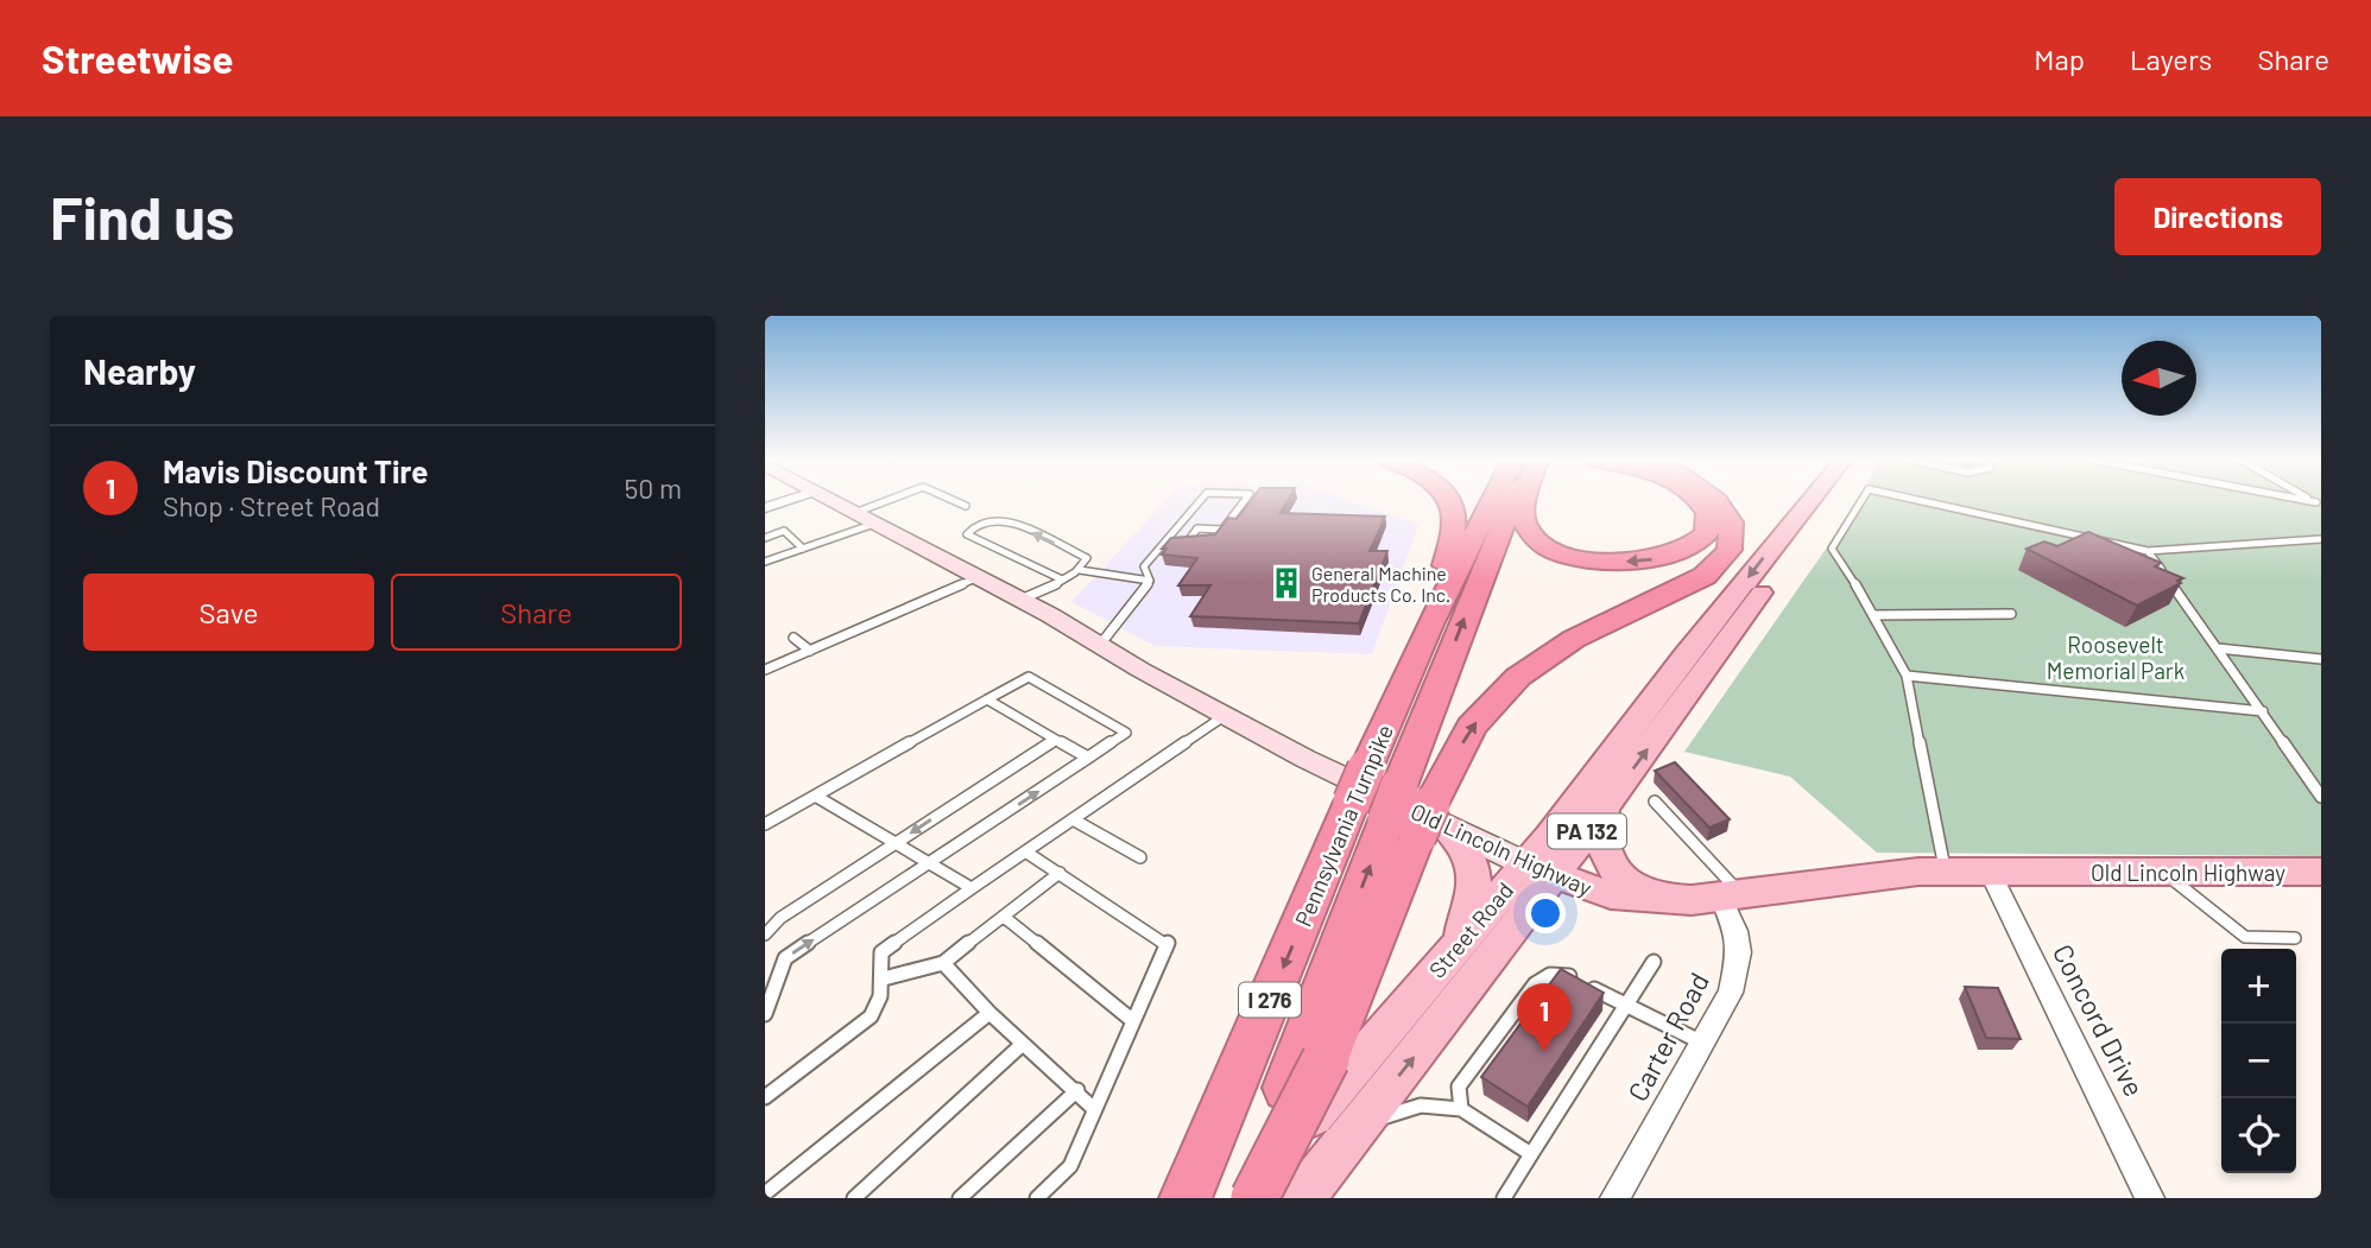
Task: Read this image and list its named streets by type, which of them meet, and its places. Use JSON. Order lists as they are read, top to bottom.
{
  "streets": {
    "highway": ["Pennsylvania Turnpike", "I 276"],
    "main road": ["PA 132", "Old Lincoln Highway", "Street Road"],
    "street": ["Concord Drive", "Carter Road"]
  },
  "crossings": [
    ["Pennsylvania Turnpike", "Old Lincoln Highway"],
    ["Pennsylvania Turnpike", "Street Road"],
    ["Old Lincoln Highway", "Street Road"],
    ["Old Lincoln Highway", "Concord Drive"],
    ["Old Lincoln Highway", "Carter Road"]
  ],
  "parks": ["Roosevelt Memorial Park"],
  "places": {
    "building": ["General Machine Products Co. Inc."]
  },
  "north": "left",
  "page": {
    "header": "Streetwise",
    "nav": ["Map", "Layers", "Share"],
    "buttons": [
      "Directions",
      ["Save", "Share"]
    ],
    "title": "Find us",
    "heading": "Nearby",
    "list": [
      {
        "mark": "1",
        "name": "Mavis Discount Tire",
        "note": "Shop · Street Road",
        "value": "50 m"
      }
    ],
    "map_buttons": ["+", "−"],
    "pins": "1"
  }
}
